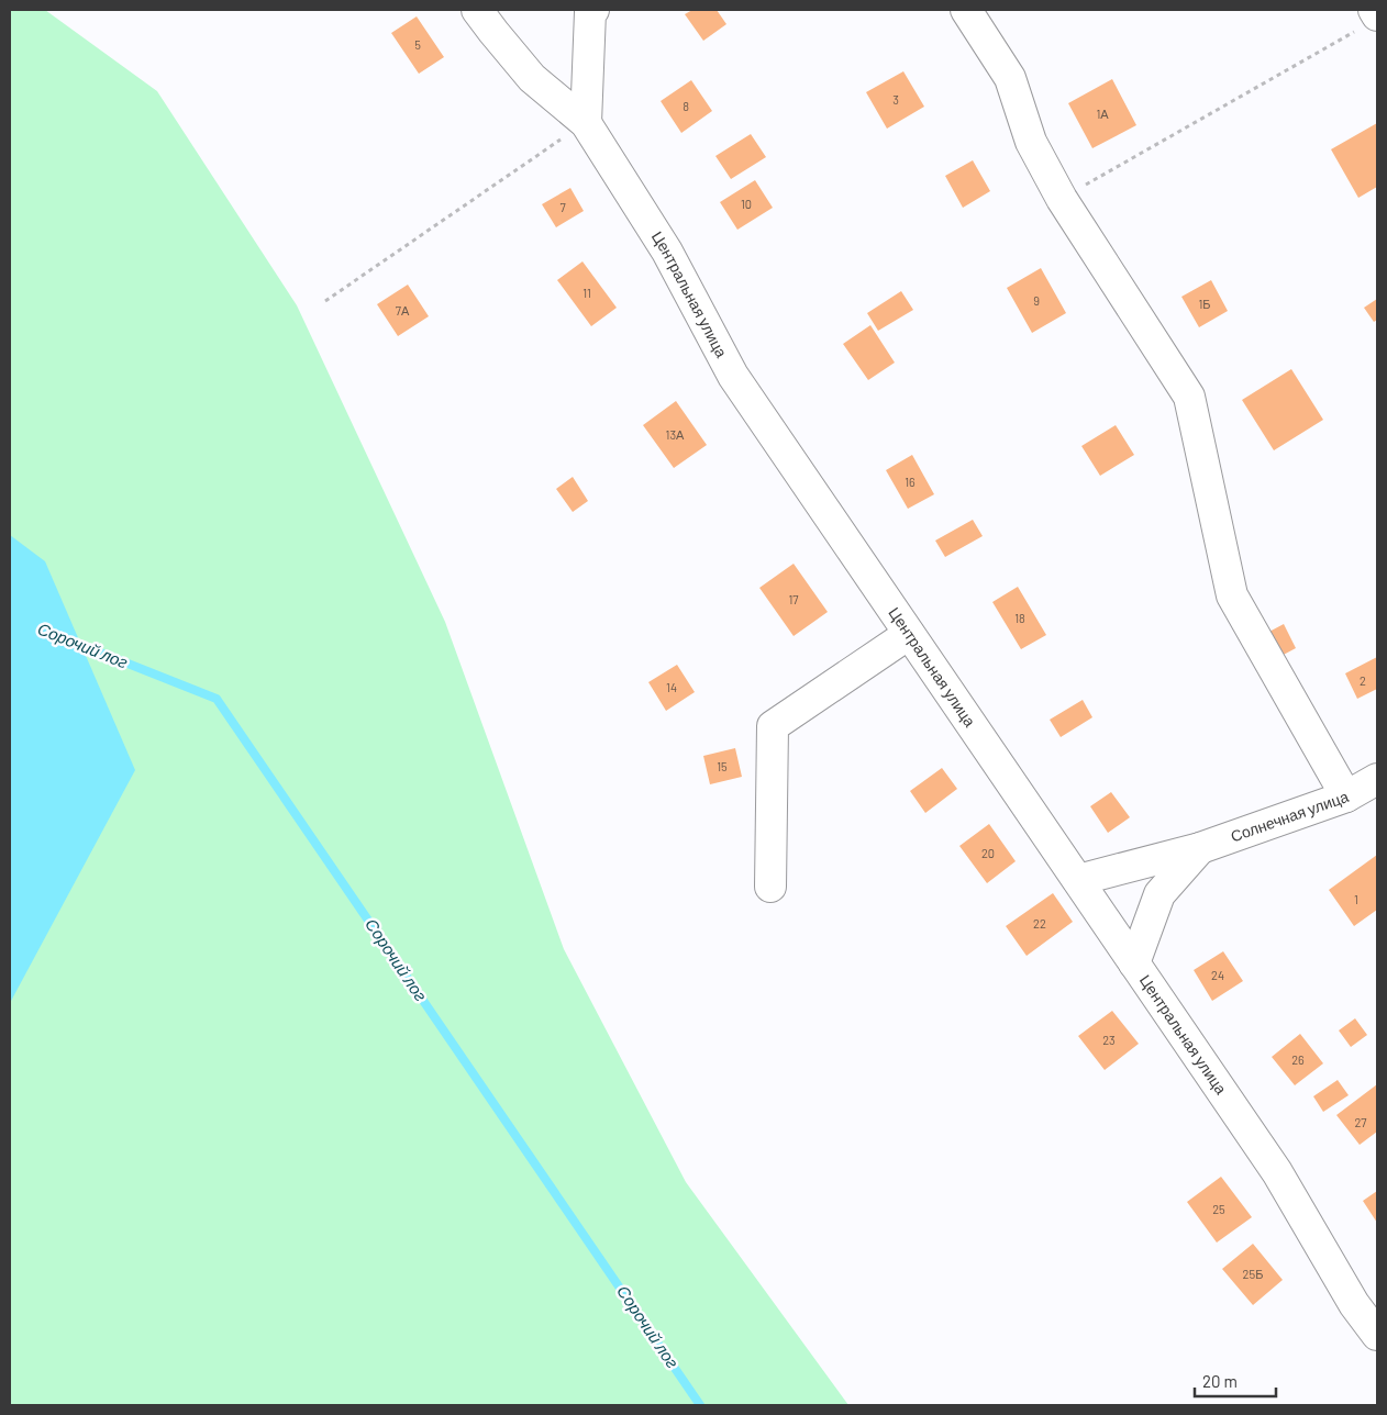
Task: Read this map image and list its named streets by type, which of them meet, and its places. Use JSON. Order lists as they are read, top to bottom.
{
  "streets": {
    "street": ["Центральная улица", "Солнечная улица"]
  },
  "crossings": [
    ["Центральная улица", "Солнечная улица"]
  ],
  "water": ["Сорочий лог"],
  "house_numbers": [
    "5",
    "3",
    "8",
    "1А",
    "10",
    "7",
    "11",
    "9",
    "1Б",
    "7А",
    "13А",
    "16",
    "17",
    "18",
    "2",
    "14",
    "15",
    "20",
    "1",
    "22",
    "24",
    "23",
    "26",
    "27",
    "25",
    "25Б"
  ],
  "scale_bar": "20 m"
}
